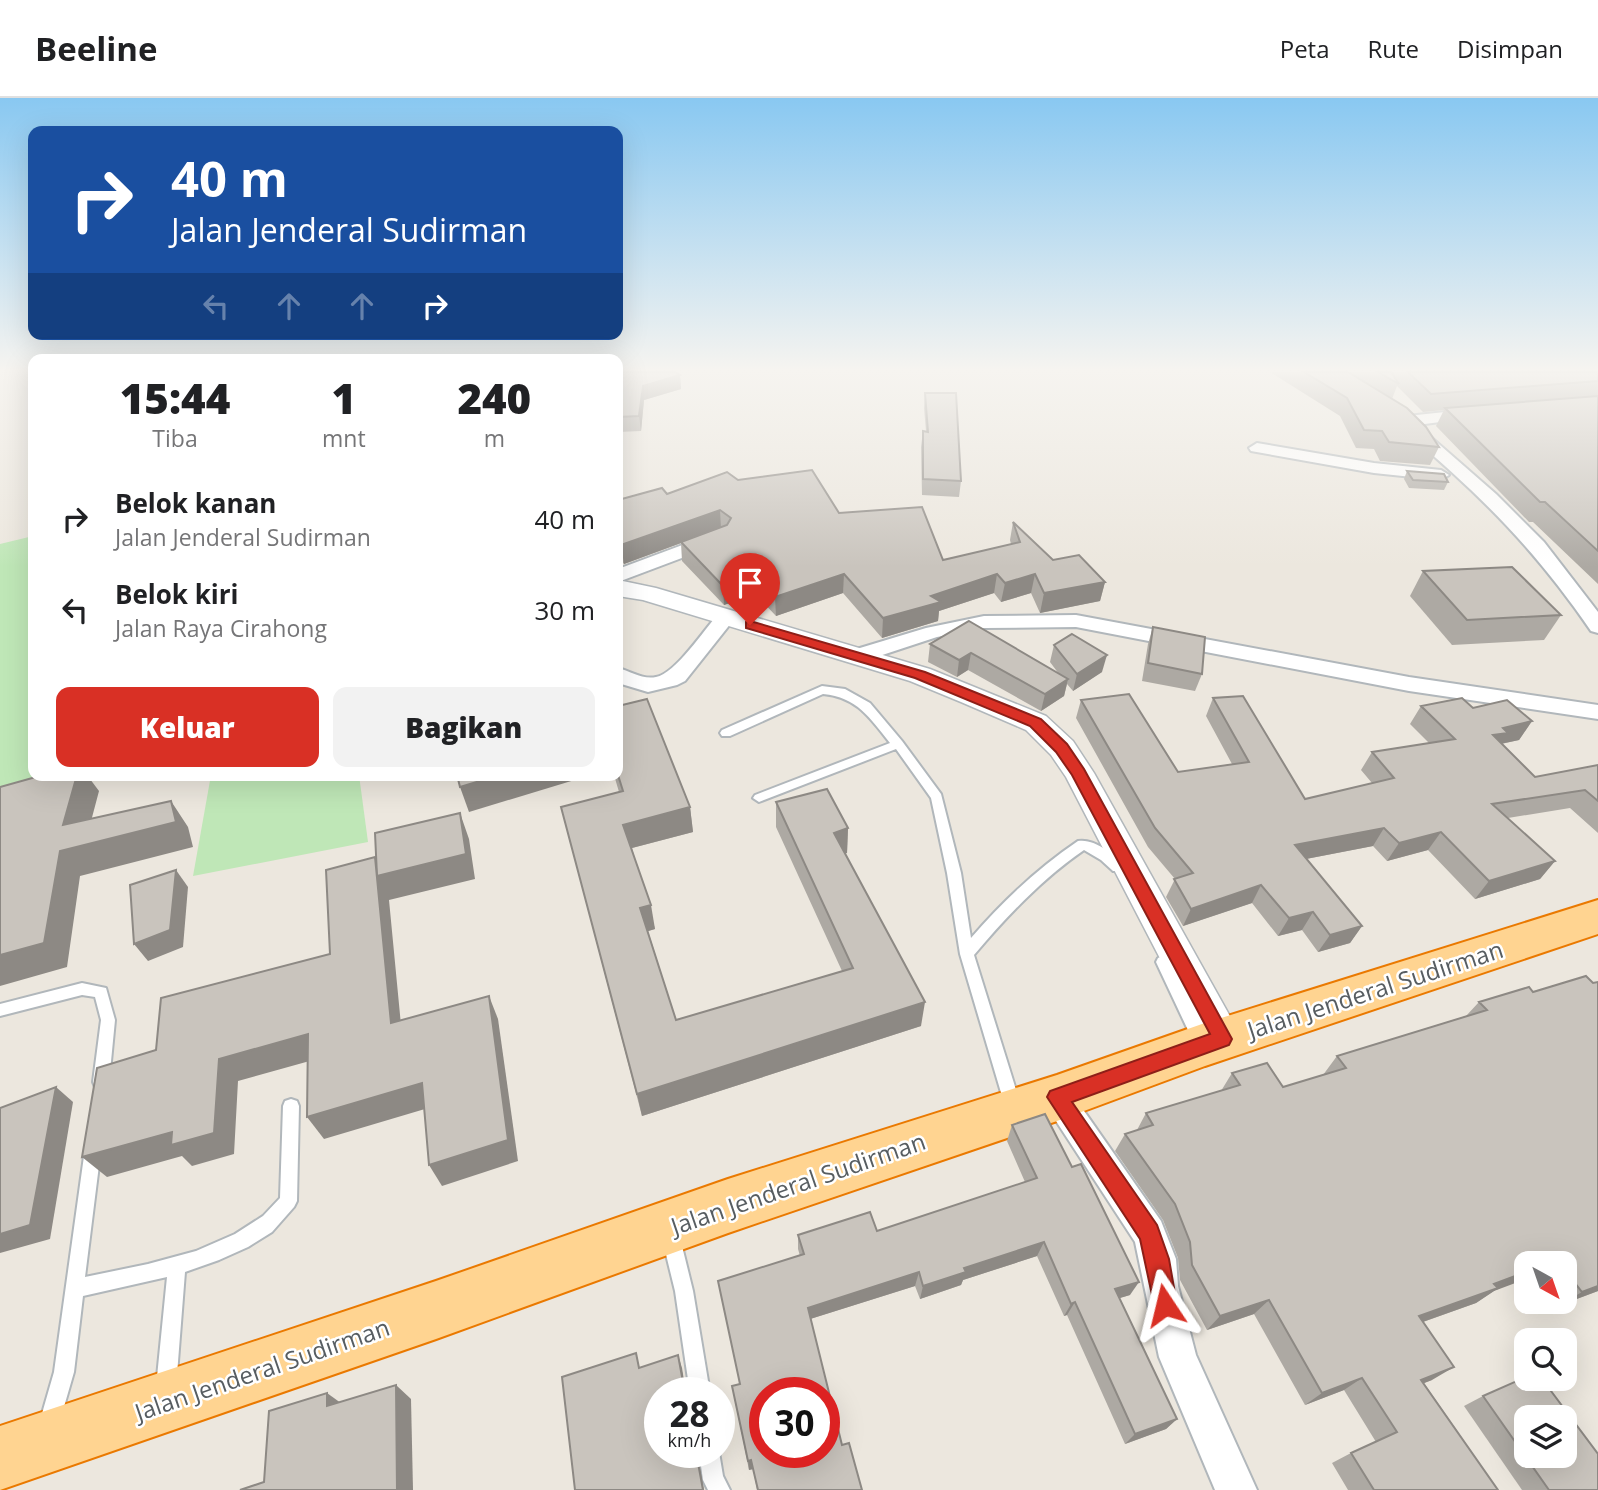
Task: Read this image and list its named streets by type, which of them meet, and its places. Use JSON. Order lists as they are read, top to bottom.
{
  "streets": {
    "highway": ["Jalan Jenderal Sudirman"]
  },
  "north": "bottom right",
  "page": {
    "header": "Beeline",
    "nav": ["Peta", "Rute", "Disimpan"],
    "turn": ["40 m", "Jalan Jenderal Sudirman"],
    "eta": [
      "15:44",
      "Tiba",
      "1",
      "mnt",
      "240",
      "m"
    ],
    "list": [
      {
        "name": "Belok kanan",
        "note": "Jalan Jenderal Sudirman",
        "value": "40 m"
      },
      {
        "name": "Belok kiri",
        "note": "Jalan Raya Cirahong",
        "value": "30 m"
      }
    ],
    "buttons": ["Keluar", "Bagikan"],
    "speed": "28 km/h",
    "limit": "30"
  }
}
